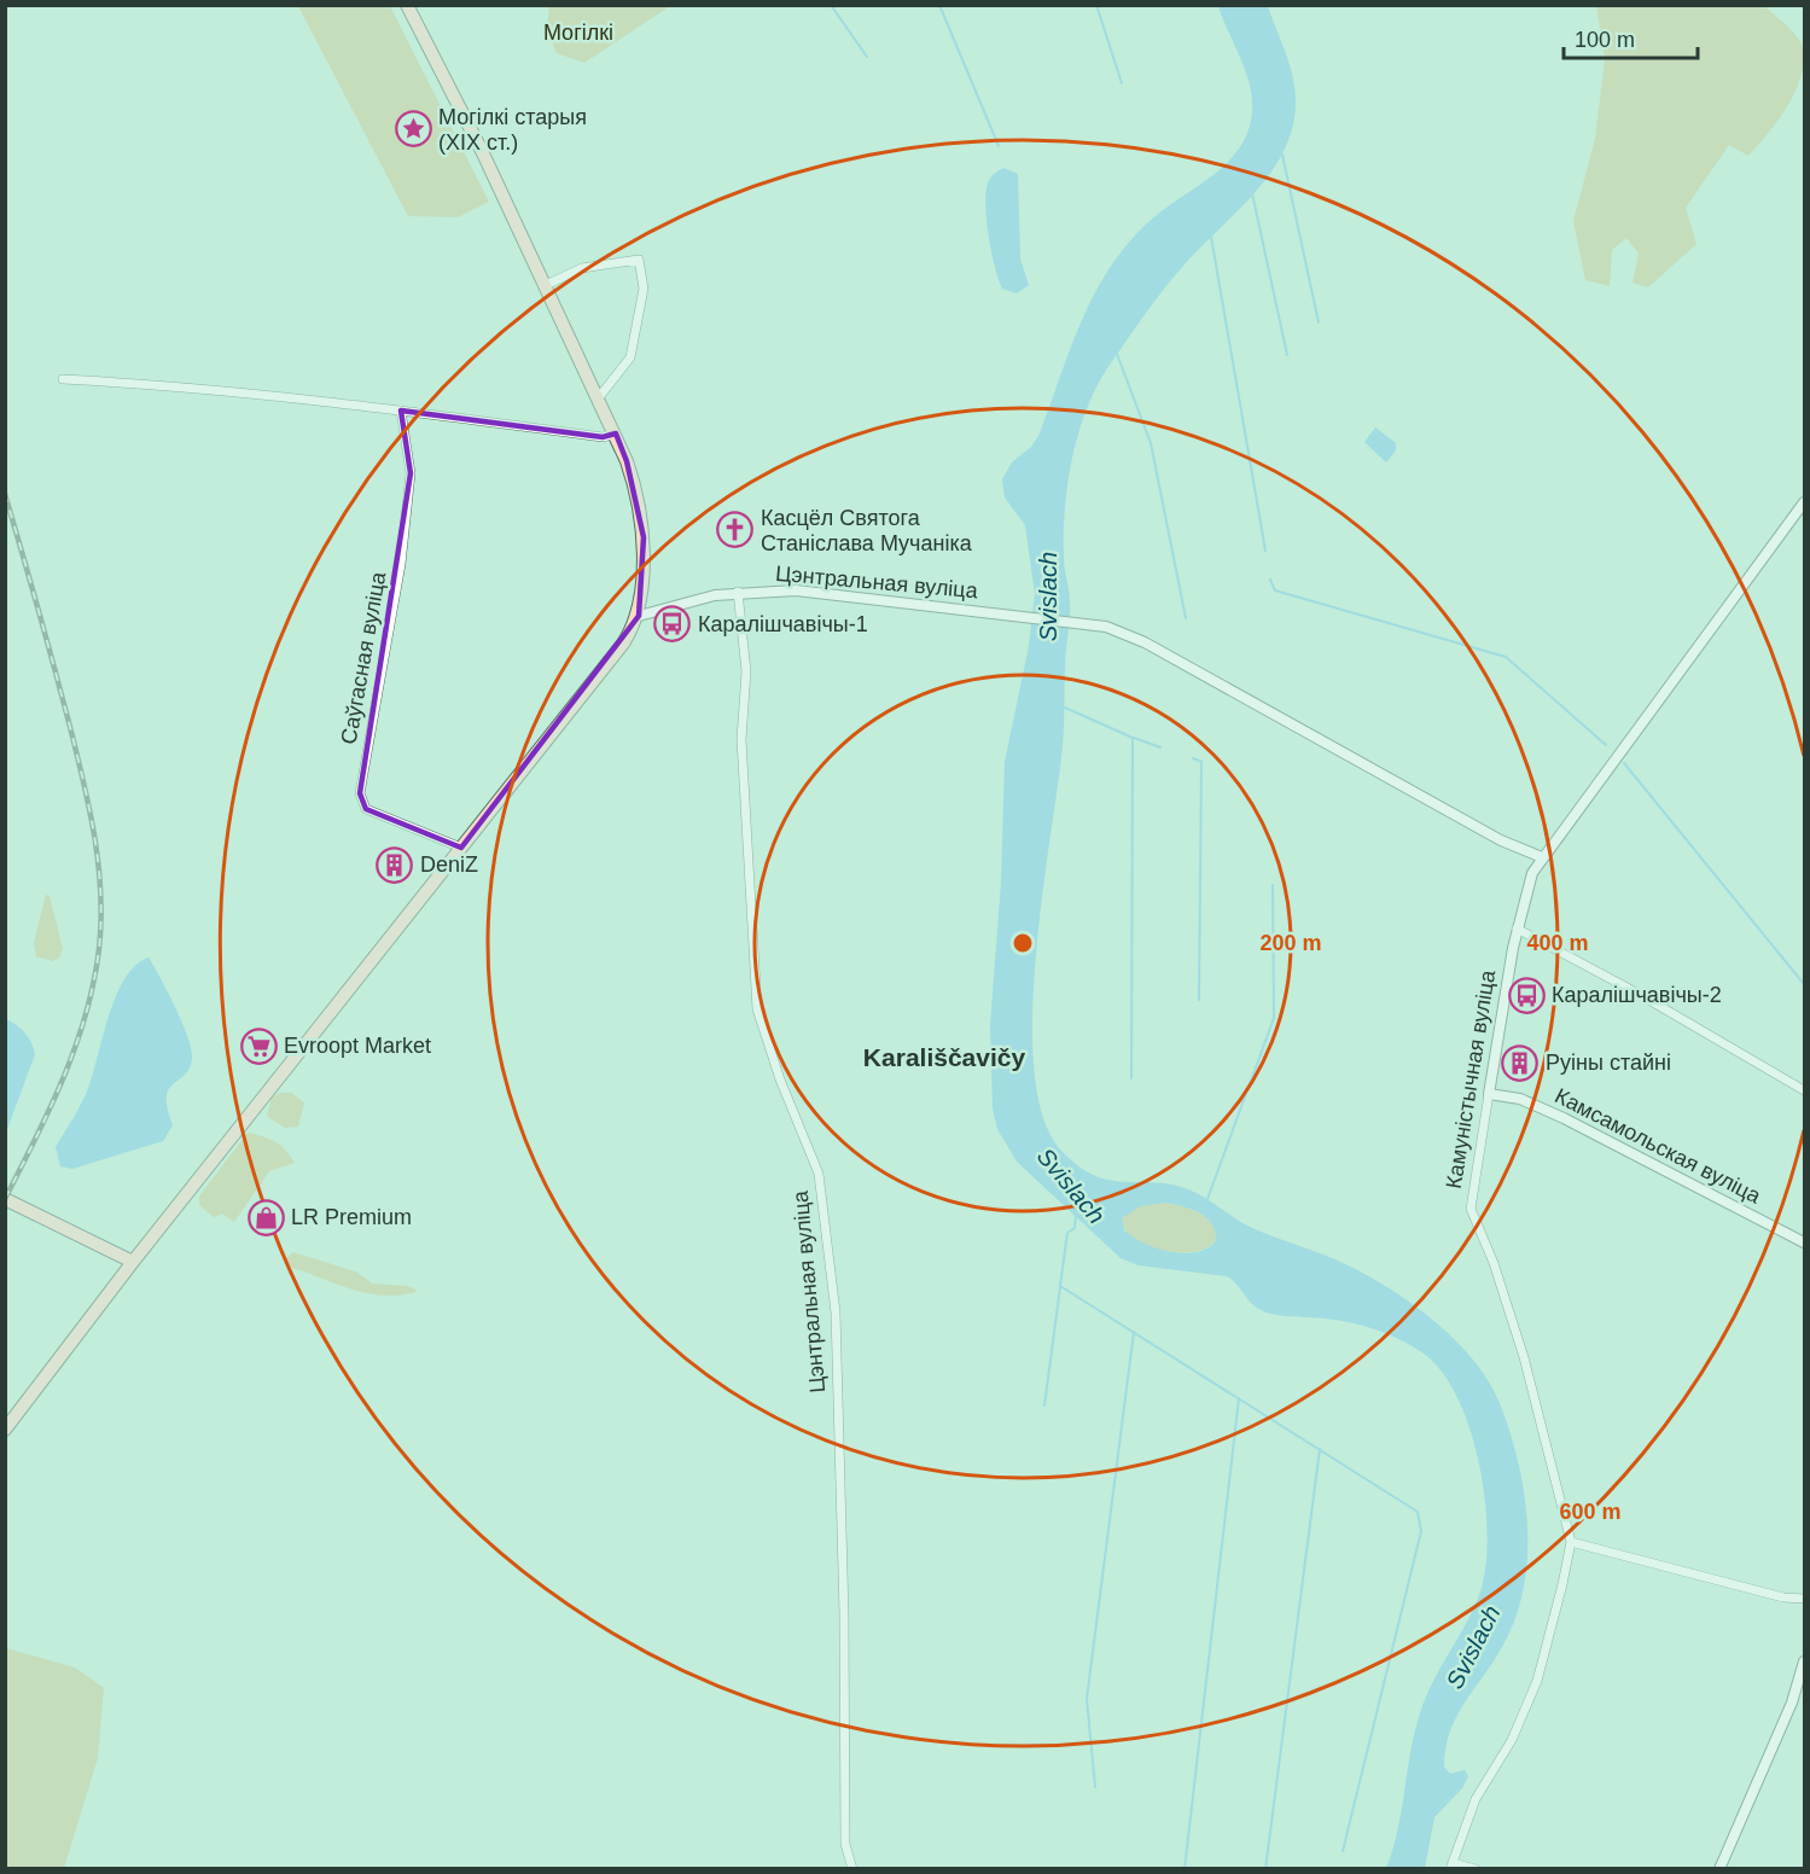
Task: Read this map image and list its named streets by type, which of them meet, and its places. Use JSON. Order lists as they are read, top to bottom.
{
  "streets": {
    "street": [
      "Цэнтральная вуліца",
      "Саўгасная вуліца",
      "Камуністычная вуліца",
      "Камсамольская вуліца"
    ]
  },
  "crossings": [
    ["Цэнтральная вуліца", "Камуністычная вуліца"],
    ["Камуністычная вуліца", "Камсамольская вуліца"]
  ],
  "districts": ["Karališčavičy"],
  "water": ["Svislach"],
  "parks": ["Могілкі"],
  "places": {
    "place": ["Могілкі старыя (XIX ст.)"],
    "church": ["Касцёл Святога Станіслава Мучаніка"],
    "bus stop": ["Каралішчавічы-1", "Каралішчавічы-2"],
    "building": ["DeniZ", "Руіны стайні"],
    "supermarket": ["Evroopt Market"],
    "shop": ["LR Premium"]
  },
  "scale_bar": "100 m",
  "rings": ["200 m", "400 m", "600 m"]
}
